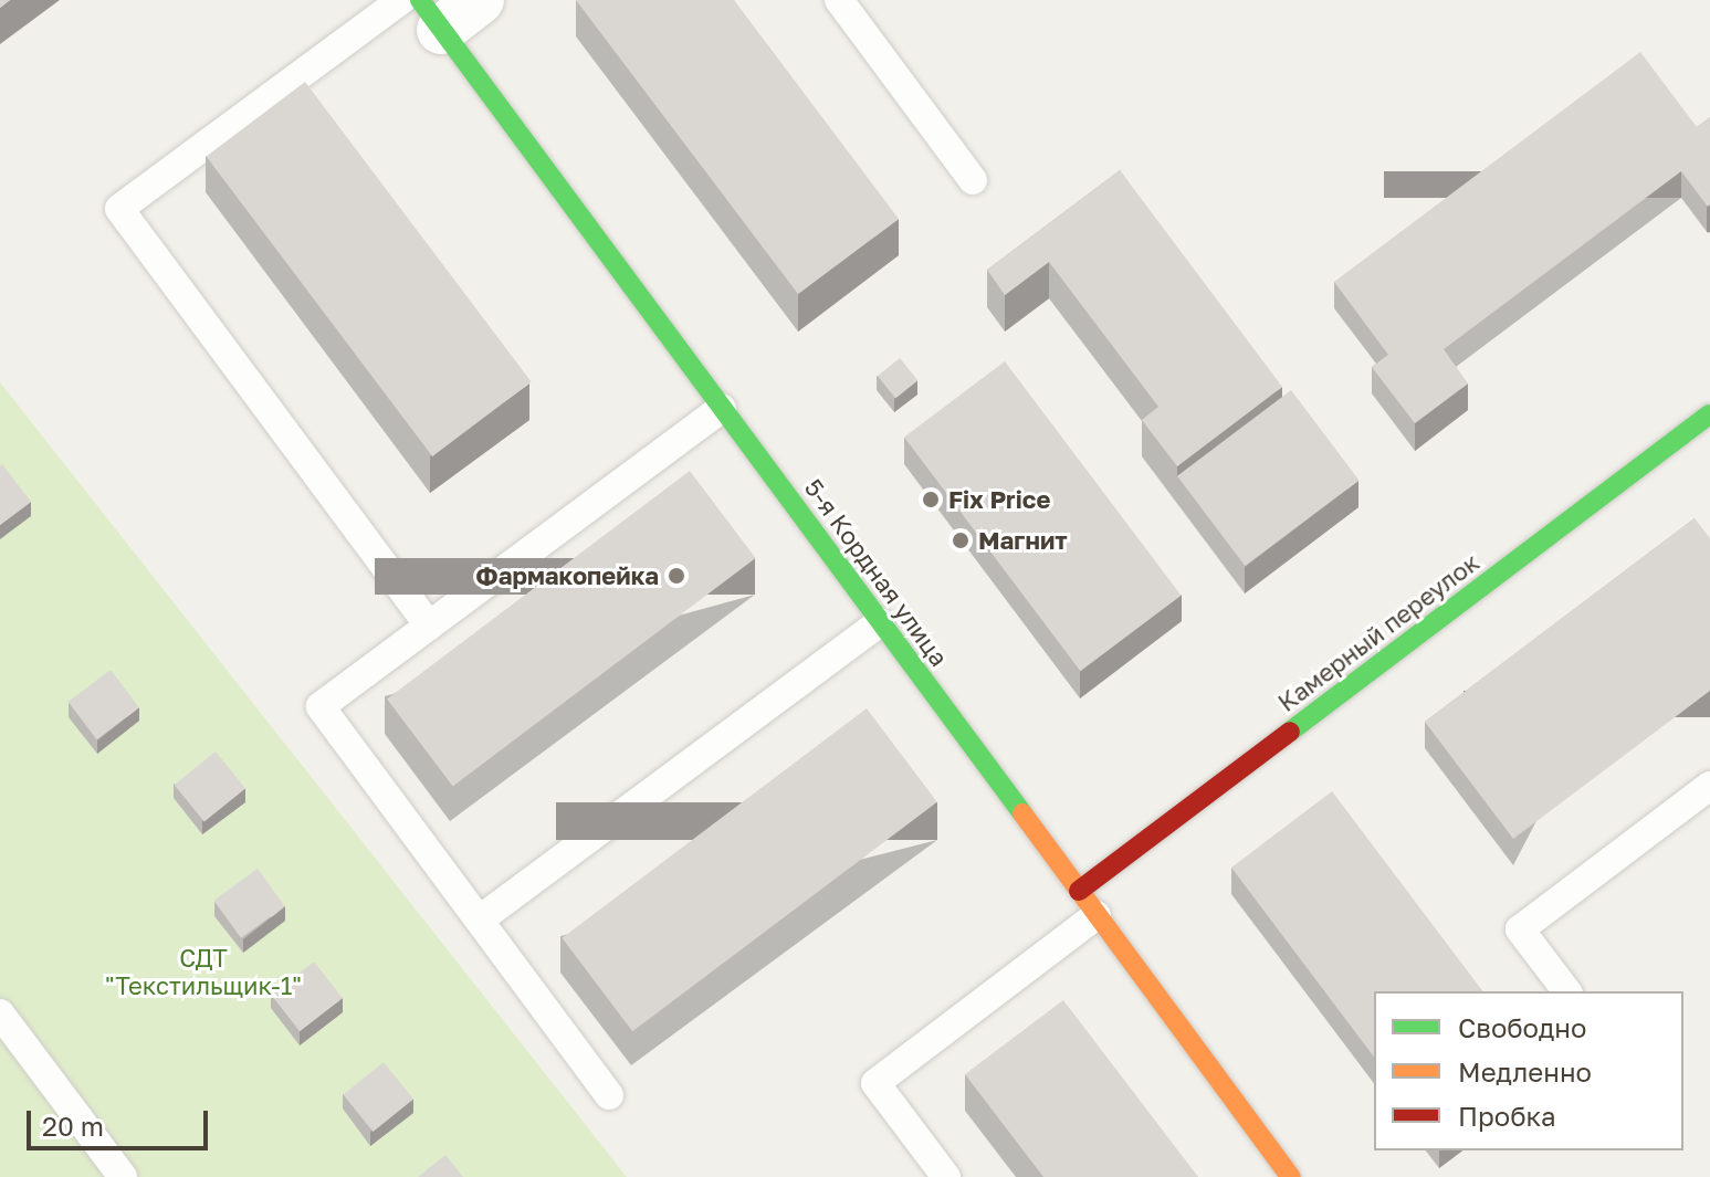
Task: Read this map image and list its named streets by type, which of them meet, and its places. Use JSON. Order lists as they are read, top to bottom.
{
  "streets": {
    "main road": ["5-я Кордная улица", "Камерный переулок"]
  },
  "crossings": [
    ["5-я Кордная улица", "Камерный переулок"]
  ],
  "parks": ["СДТ \"Текстильщик-1\""],
  "places": ["Fix Price", "Магнит", "Фармакопейка"],
  "legend": ["Свободно", "Медленно", "Пробка"],
  "scale_bar": "20 m"
}
